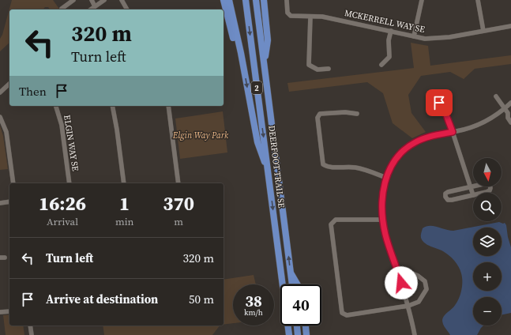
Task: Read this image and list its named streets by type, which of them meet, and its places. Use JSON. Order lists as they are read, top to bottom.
{
  "streets": {
    "highway": ["2", "DEERFOOT TRAIL SE"],
    "street": ["MCKERRELL WAY SE", "ELGIN WAY SE"]
  },
  "parks": ["Elgin Way Park"],
  "north": "bottom",
  "page": {
    "turn": ["320 m", "Turn left"],
    "then": "Then",
    "map_buttons": ["+", "−"],
    "eta": [
      "16:26",
      "Arrival",
      "1",
      "min",
      "370",
      "m"
    ],
    "list": [
      {
        "name": "Turn left",
        "value": "320 m"
      },
      {
        "name": "Arrive at destination",
        "value": "50 m"
      }
    ],
    "speed": "38 km/h",
    "limit": "40"
  }
}
